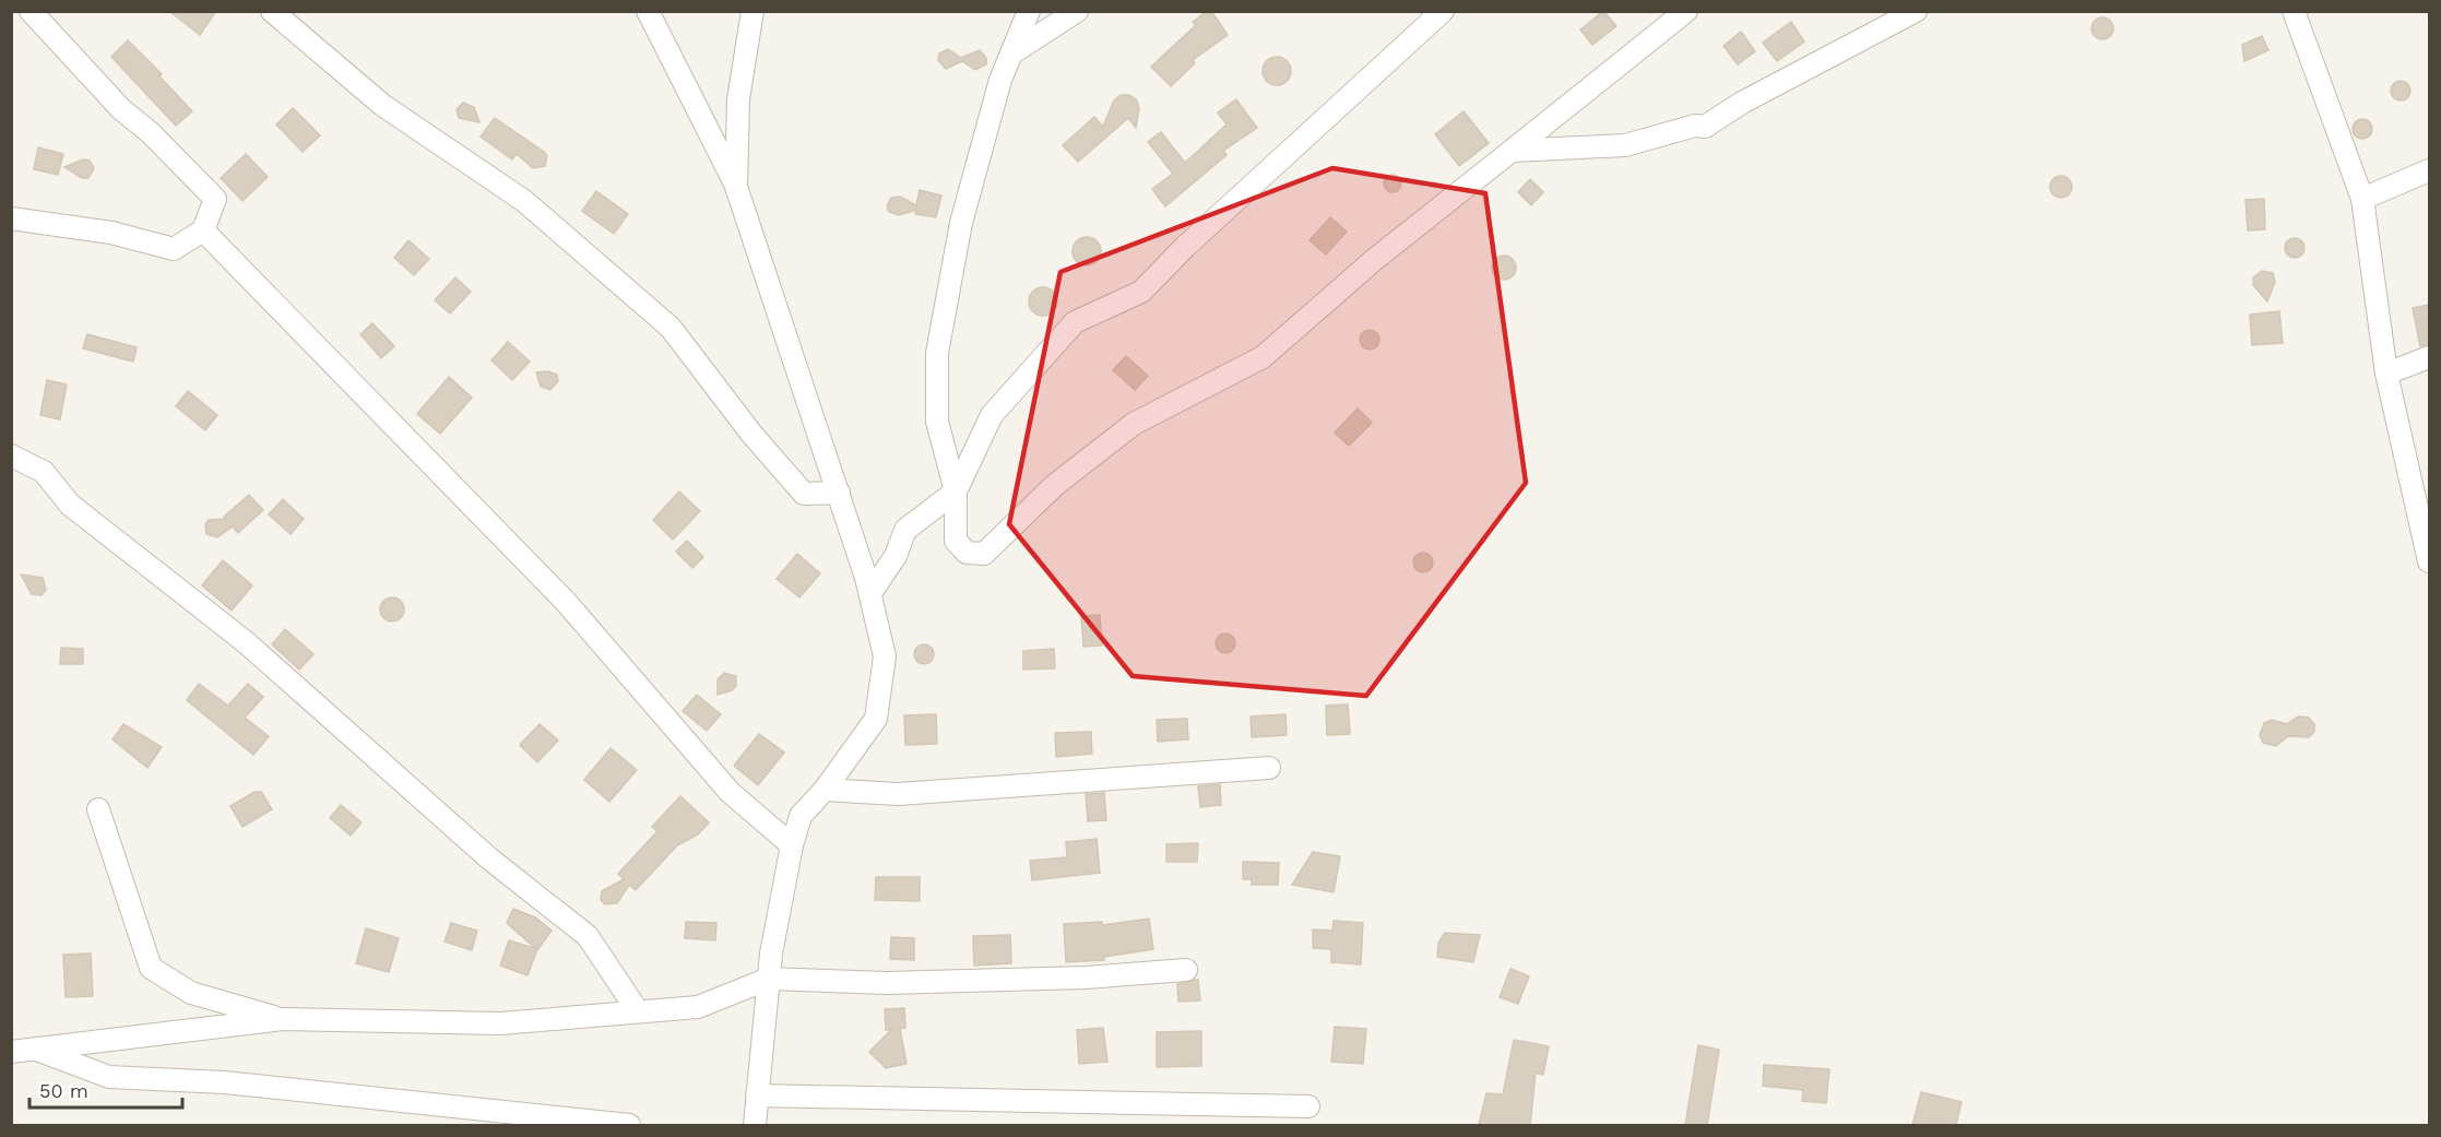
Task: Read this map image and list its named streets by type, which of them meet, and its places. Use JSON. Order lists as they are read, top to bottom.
{
  "scale_bar": "50 m"
}
